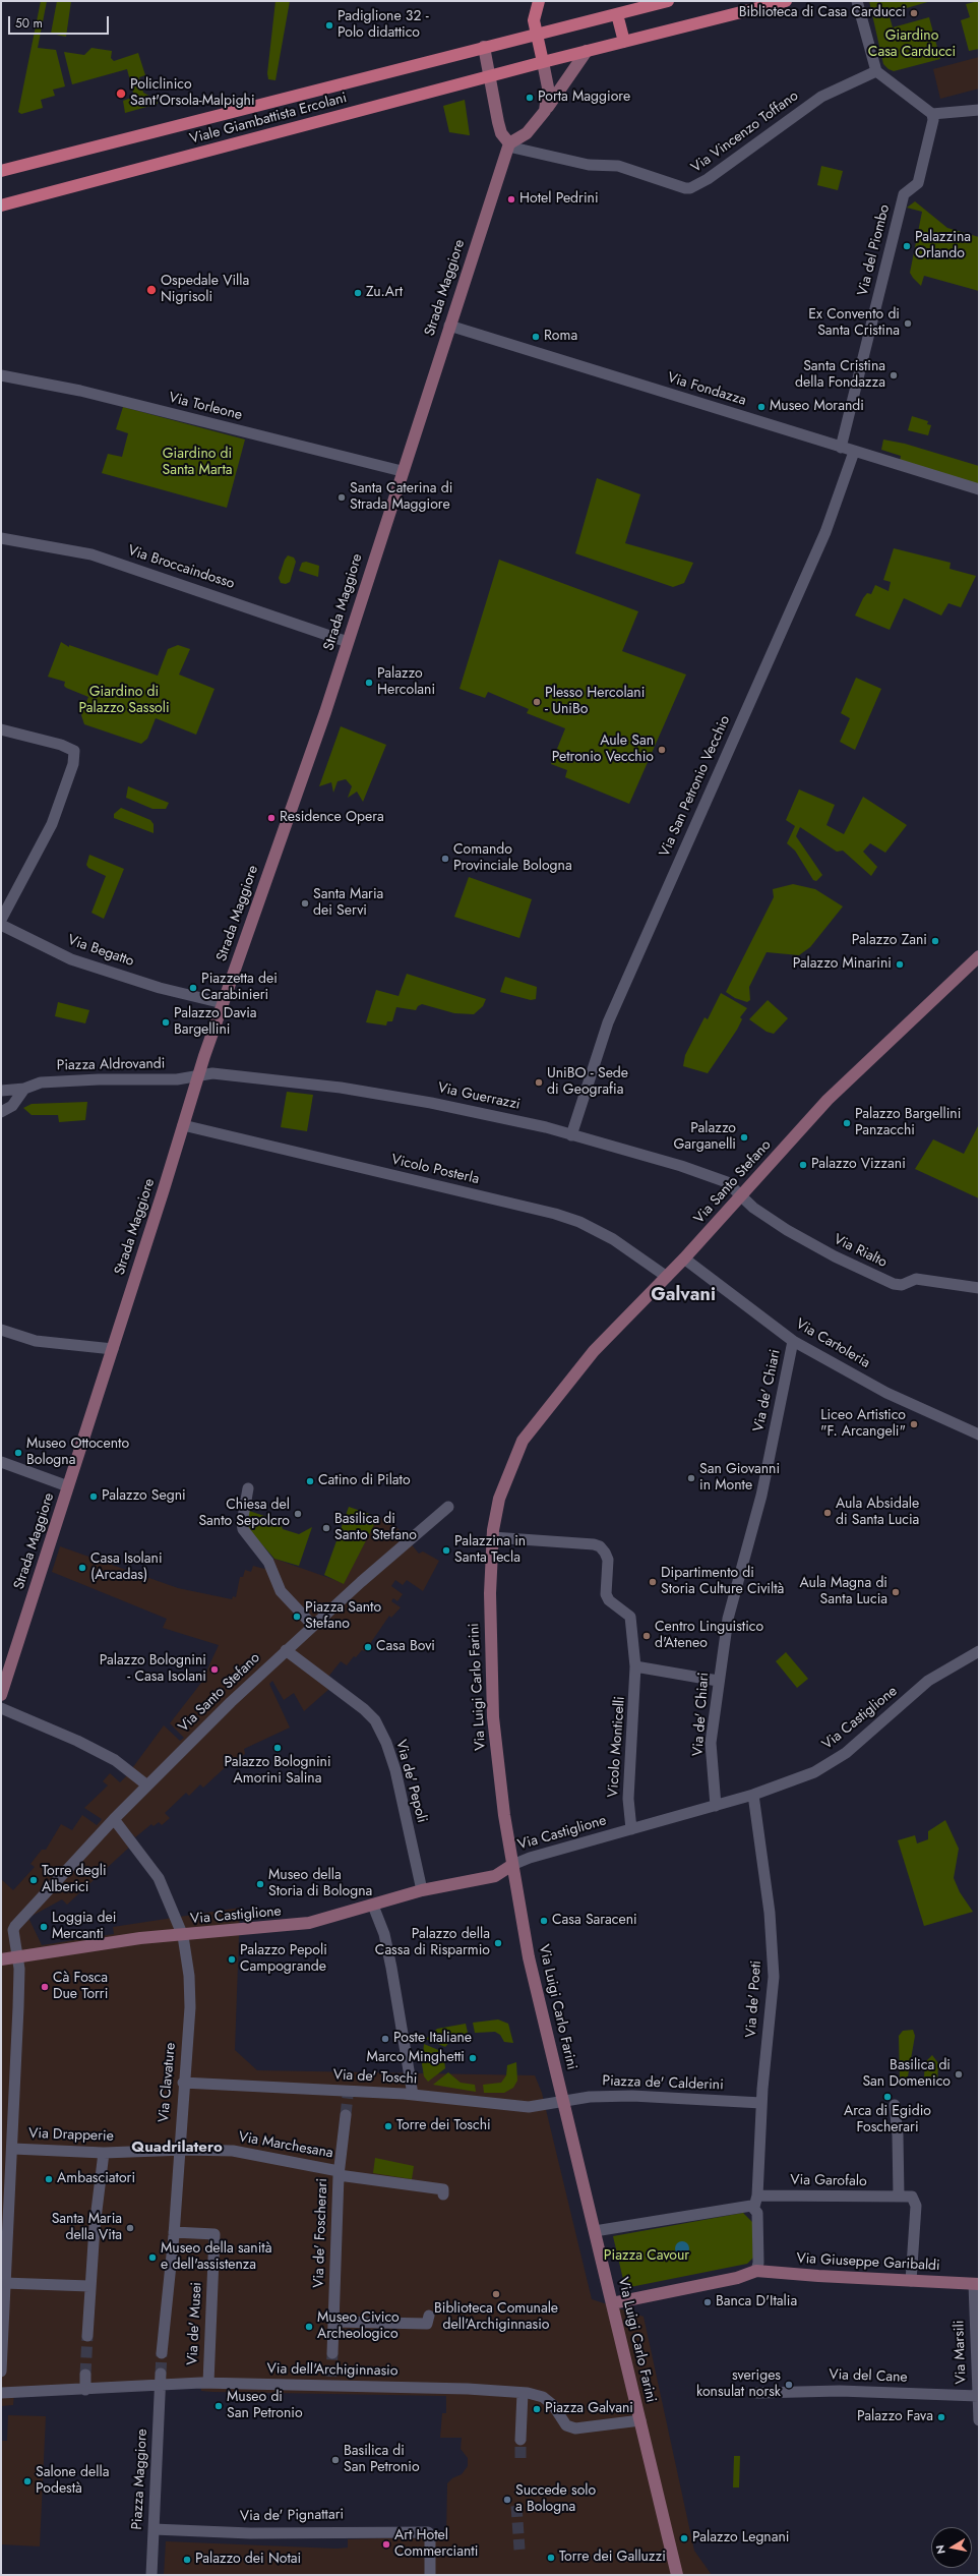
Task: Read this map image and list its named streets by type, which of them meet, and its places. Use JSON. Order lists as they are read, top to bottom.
{
  "streets": {
    "main road": ["Viale Giambattista Ercolani"],
    "street": [
      "Via Vincenzo Toffano",
      "Via del Piombo",
      "Strada Maggiore",
      "Via Fondazza",
      "Via Torleone",
      "Via Broccaindosso",
      "Via San Petronio Vecchio",
      "Via Begatto",
      "Piazza Aldrovandi",
      "Via Guerrazzi",
      "Vicolo Posterla",
      "Via Santo Stefano",
      "Via Rialto",
      "Via Cartoleria",
      "Via de' Chiari",
      "Via Luigi Carlo Farini",
      "Via Castiglione",
      "Vicolo Monticelli",
      "Via de' Pepoli",
      "Via de' Poeti",
      "Via de' Toschi",
      "Via Clavature",
      "Piazza de' Calderini",
      "Via Drapperie",
      "Via Marchesana",
      "Via Garofalo",
      "Via de' Foscherari",
      "Via Giuseppe Garibaldi",
      "Via de' Musei",
      "Via Marsili",
      "Via dell'Archiginnasio",
      "Via del Cane",
      "Piazza Maggiore",
      "Via de' Pignattari"
    ]
  },
  "crossings": [
    ["Via Vincenzo Toffano", "Strada Maggiore"],
    ["Via del Piombo", "Via Fondazza"],
    ["Via del Piombo", "Via San Petronio Vecchio"],
    ["Strada Maggiore", "Via Fondazza"],
    ["Strada Maggiore", "Via Torleone"],
    ["Strada Maggiore", "Via Broccaindosso"],
    ["Strada Maggiore", "Via Begatto"],
    ["Strada Maggiore", "Piazza Aldrovandi"],
    ["Strada Maggiore", "Via Guerrazzi"],
    ["Strada Maggiore", "Vicolo Posterla"],
    ["Via Fondazza", "Via San Petronio Vecchio"],
    ["Via San Petronio Vecchio", "Via Guerrazzi"],
    ["Piazza Aldrovandi", "Via Guerrazzi"],
    ["Via Guerrazzi", "Via Santo Stefano"],
    ["Via Guerrazzi", "Via Rialto"],
    ["Vicolo Posterla", "Via Santo Stefano"],
    ["Via Santo Stefano", "Via Rialto"],
    ["Via Santo Stefano", "Via Cartoleria"],
    ["Via Santo Stefano", "Via Luigi Carlo Farini"],
    ["Via Santo Stefano", "Via Castiglione"],
    ["Via Santo Stefano", "Via de' Pepoli"],
    ["Via Santo Stefano", "Via Clavature"],
    ["Via Santo Stefano", "Via Drapperie"],
    ["Via Cartoleria", "Via de' Chiari"],
    ["Via de' Chiari", "Via Castiglione"],
    ["Via Luigi Carlo Farini", "Via Castiglione"],
    ["Via Luigi Carlo Farini", "Vicolo Monticelli"],
    ["Via Luigi Carlo Farini", "Via de' Toschi"],
    ["Via Luigi Carlo Farini", "Piazza de' Calderini"],
    ["Via Luigi Carlo Farini", "Via dell'Archiginnasio"],
    ["Via Castiglione", "Vicolo Monticelli"],
    ["Via Castiglione", "Via de' Pepoli"],
    ["Via Castiglione", "Via de' Poeti"],
    ["Via Castiglione", "Via Clavature"],
    ["Via de' Poeti", "Piazza de' Calderini"],
    ["Via de' Poeti", "Via Garofalo"],
    ["Via de' Toschi", "Via Clavature"],
    ["Via de' Toschi", "Piazza de' Calderini"],
    ["Via Clavature", "Via Drapperie"],
    ["Via Clavature", "Via Marchesana"],
    ["Via Clavature", "Via de' Musei"],
    ["Via Drapperie", "Via Marchesana"],
    ["Via Marchesana", "Via de' Foscherari"],
    ["Via Giuseppe Garibaldi", "Via Marsili"],
    ["Via de' Musei", "Via dell'Archiginnasio"],
    ["Via Marsili", "Via del Cane"],
    ["Piazza Maggiore", "Via de' Pignattari"]
  ],
  "districts": ["Galvani", "Quadrilatero"],
  "parks": [
    "Giardino Casa Carducci",
    "Giardino di Santa Marta",
    "Giardino di Palazzo Sassoli",
    "Piazza Cavour"
  ],
  "places": [
    "Biblioteca di Casa Carducci",
    "Padiglione 32 - Polo didattico",
    "Policlinico Sant'Orsola-Malpighi",
    "Porta Maggiore",
    "Hotel Pedrini",
    "Palazzina Orlando",
    "Ospedale Villa Nigrisoli",
    "Zu.Art",
    "Ex Convento di Santa Cristina",
    "Roma",
    "Santa Cristina della Fondazza",
    "Museo Morandi",
    "Santa Caterina di Strada Maggiore",
    "Palazzo Hercolani",
    "Plesso Hercolani - UniBo",
    "Aule San Petronio Vecchio",
    "Residence Opera",
    "Comando Provinciale Bologna",
    "Santa Maria dei Servi",
    "Palazzo Zani",
    "Palazzo Minarini",
    "Piazzetta dei Carabinieri",
    "Palazzo Davia Bargellini",
    "UniBO - Sede di Geografia",
    "Palazzo Bargellini Panzacchi",
    "Palazzo Garganelli",
    "Palazzo Vizzani",
    "Liceo Artistico \"F. Arcangeli\"",
    "Museo Ottocento Bologna",
    "San Giovanni in Monte",
    "Catino di Pilato",
    "Palazzo Segni",
    "Aula Absidale di Santa Lucia",
    "Chiesa del Santo Sepolcro",
    "Basilica di Santo Stefano",
    "Palazzina in Santa Tecla",
    "Casa Isolani (Arcadas)",
    "Dipartimento di Storia Culture Civiltà",
    "Aula Magna di Santa Lucia",
    "Piazza Santo Stefano",
    "Centro Linguistico d'Ateneo",
    "Casa Bovi",
    "Palazzo Bolognini - Casa Isolani",
    "Palazzo Bolognini Amorini Salina",
    "Torre degli Alberici",
    "Museo della Storia di Bologna",
    "Casa Saraceni",
    "Loggia dei Mercanti",
    "Palazzo della Cassa di Risparmio",
    "Palazzo Pepoli Campogrande",
    "Cà Fosca Due Torri",
    "Poste Italiane",
    "Marco Minghetti",
    "Basilica di San Domenico",
    "Arca di Egidio Foscherari",
    "Torre dei Toschi",
    "Ambasciatori",
    "Santa Maria della Vita",
    "Museo della sanità e dell'assistenza",
    "Biblioteca Comunale dell'Archiginnasio",
    "Banca D'Italia",
    "Museo Civico Archeologico",
    "sveriges konsulat norsk",
    "Museo di San Petronio",
    "Piazza Galvani",
    "Palazzo Fava",
    "Basilica di San Petronio",
    "Salone della Podestà",
    "Succede solo a Bologna",
    "Palazzo Legnani",
    "Art Hotel Commercianti",
    "Torre dei Galluzzi",
    "Palazzo dei Notai"
  ],
  "scale_bar": "50 m",
  "north": "left"
}
